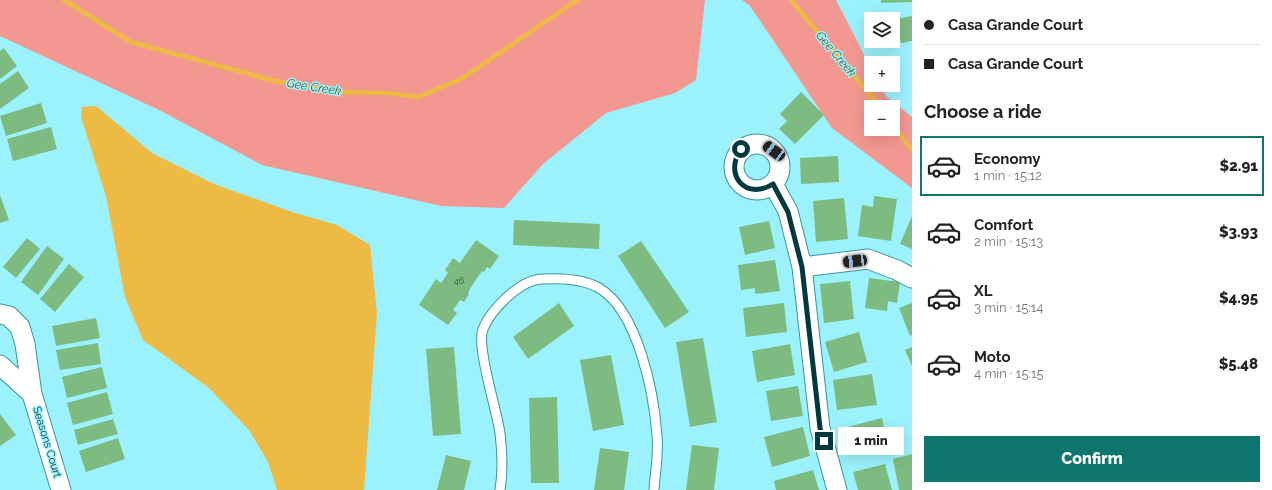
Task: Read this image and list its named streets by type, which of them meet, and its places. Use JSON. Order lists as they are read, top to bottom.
{
  "streets": {
    "street": ["Seasons Court"]
  },
  "water": ["Gee Creek"],
  "house_numbers": ["46"],
  "page": {
    "banner": ["Casa Grande Court", "Casa Grande Court"],
    "map_buttons": ["+", "−"],
    "heading": "Choose a ride",
    "list": [
      {
        "name": "Economy",
        "note": "1 min · 15:12",
        "value": "$2.91"
      },
      {
        "name": "Comfort",
        "note": "2 min · 15:13",
        "value": "$3.93"
      },
      {
        "name": "XL",
        "note": "3 min · 15:14",
        "value": "$4.95"
      },
      {
        "name": "Moto",
        "note": "4 min · 15:15",
        "value": "$5.48"
      }
    ],
    "bubble": "1 min",
    "buttons": "Confirm"
  }
}
